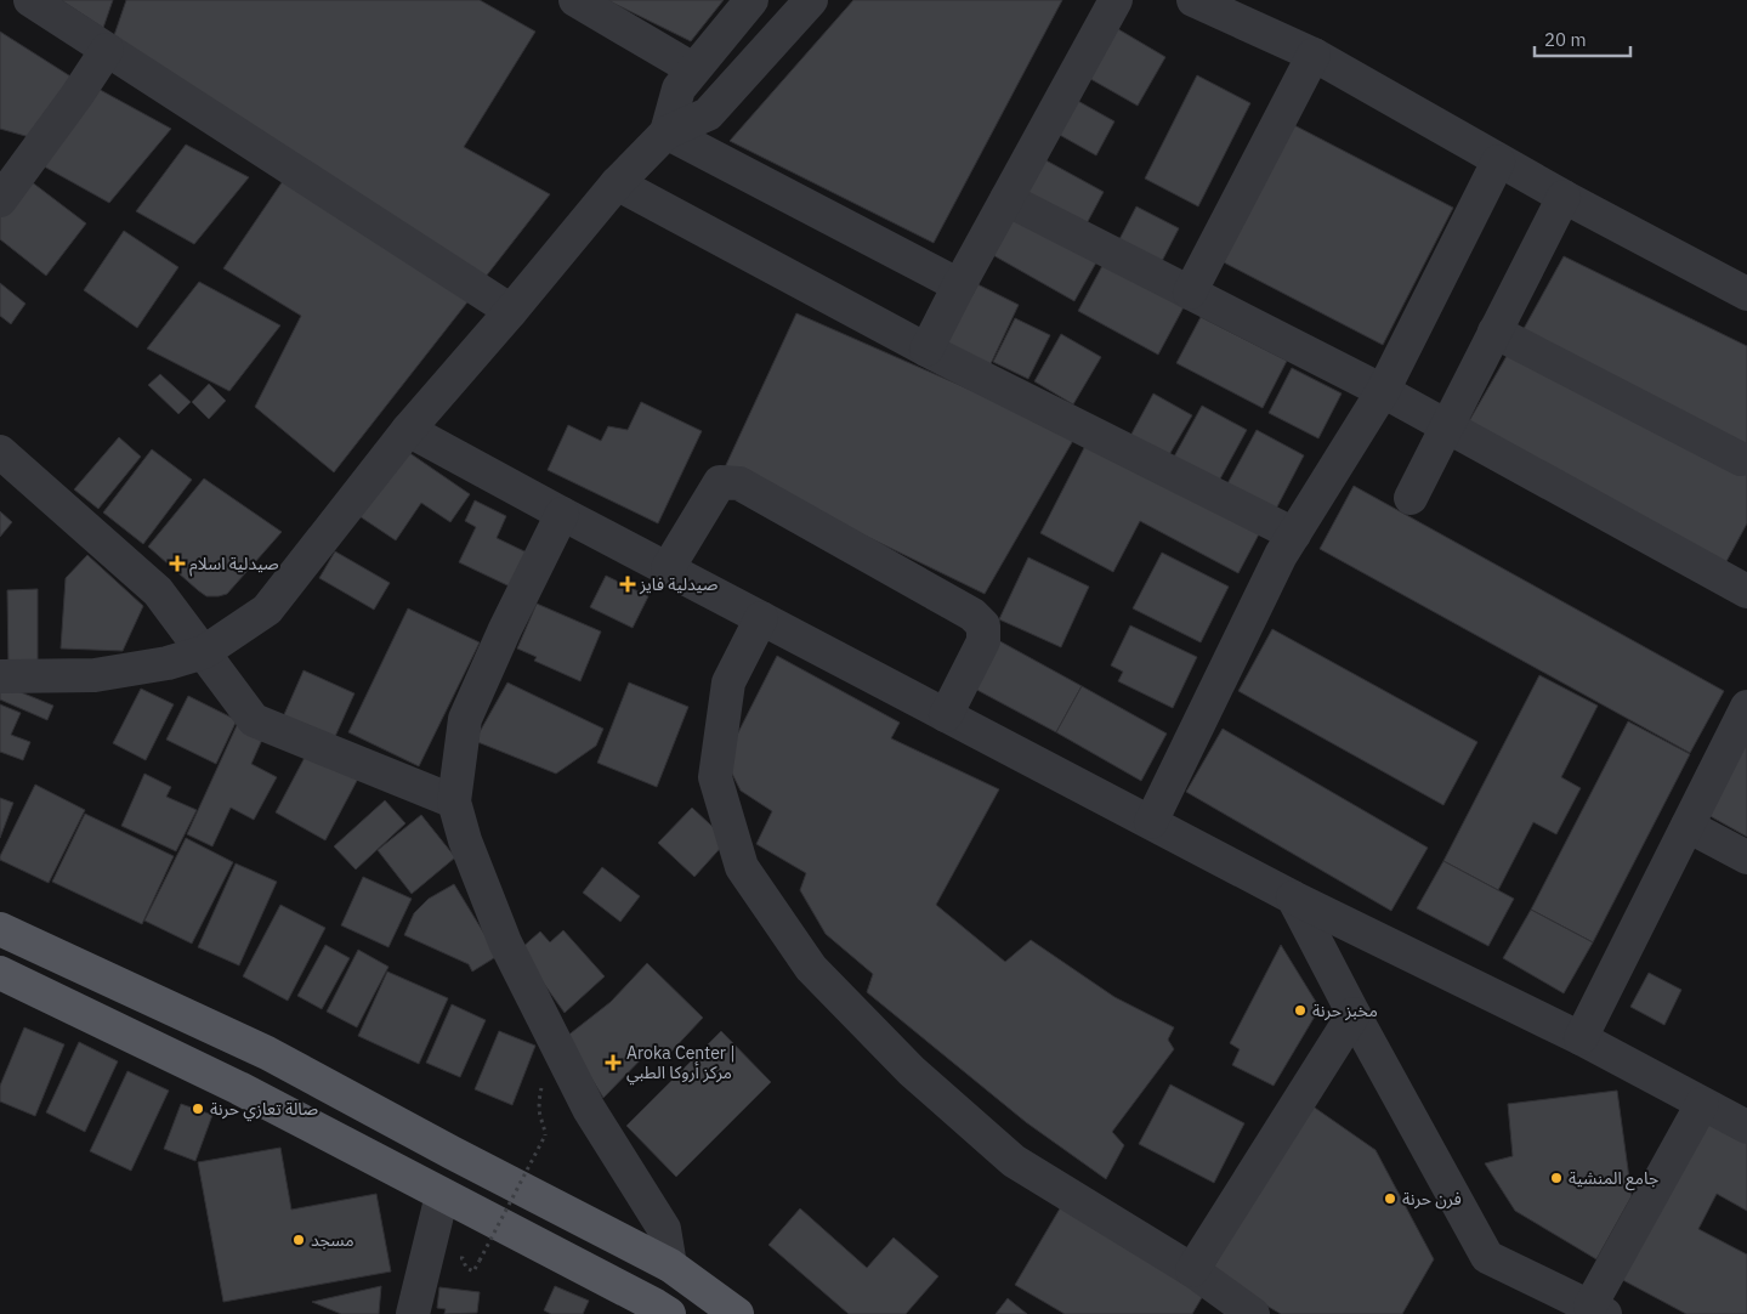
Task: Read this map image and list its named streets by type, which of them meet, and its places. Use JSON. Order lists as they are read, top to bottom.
{
  "places": {
    "health": ["صيدلية اسلام", "صيدلية فايز", "Aroka Center | مركز أروكا الطبي"],
    "other": [
      "مخبز حرنة",
      "صالة تعازي حرنة",
      "جامع المنشية",
      "فرن حرنة",
      "مسجد"
    ]
  },
  "scale_bar": "20 m"
}
